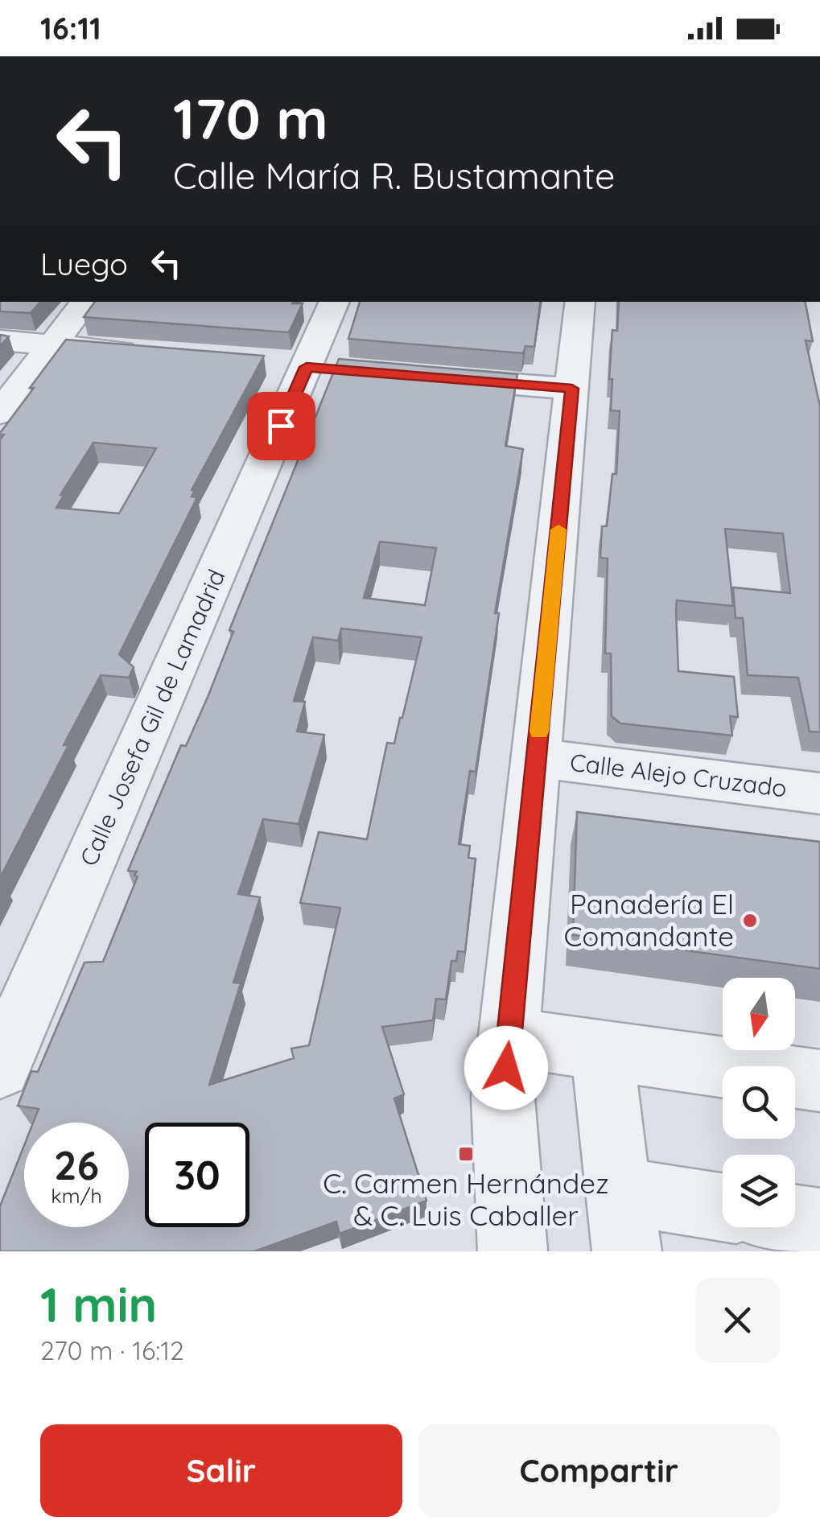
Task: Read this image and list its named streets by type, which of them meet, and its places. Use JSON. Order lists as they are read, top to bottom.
{
  "streets": {
    "street": ["Calle Josefa Gil de Lamadrid", "Calle Alejo Cruzado"]
  },
  "places": {
    "other": ["Panadería El Comandante"],
    "transit": ["C. Carmen Hernández & C. Luis Caballer"]
  },
  "north": "bottom",
  "page": {
    "status": "16:11",
    "turn": ["170 m", "Calle María R. Bustamante"],
    "then": "Luego",
    "speed": "26 km/h",
    "limit": "30",
    "heading": ["1 min", "270 m · 16:12"],
    "buttons": ["Salir", "Compartir"]
  }
}
